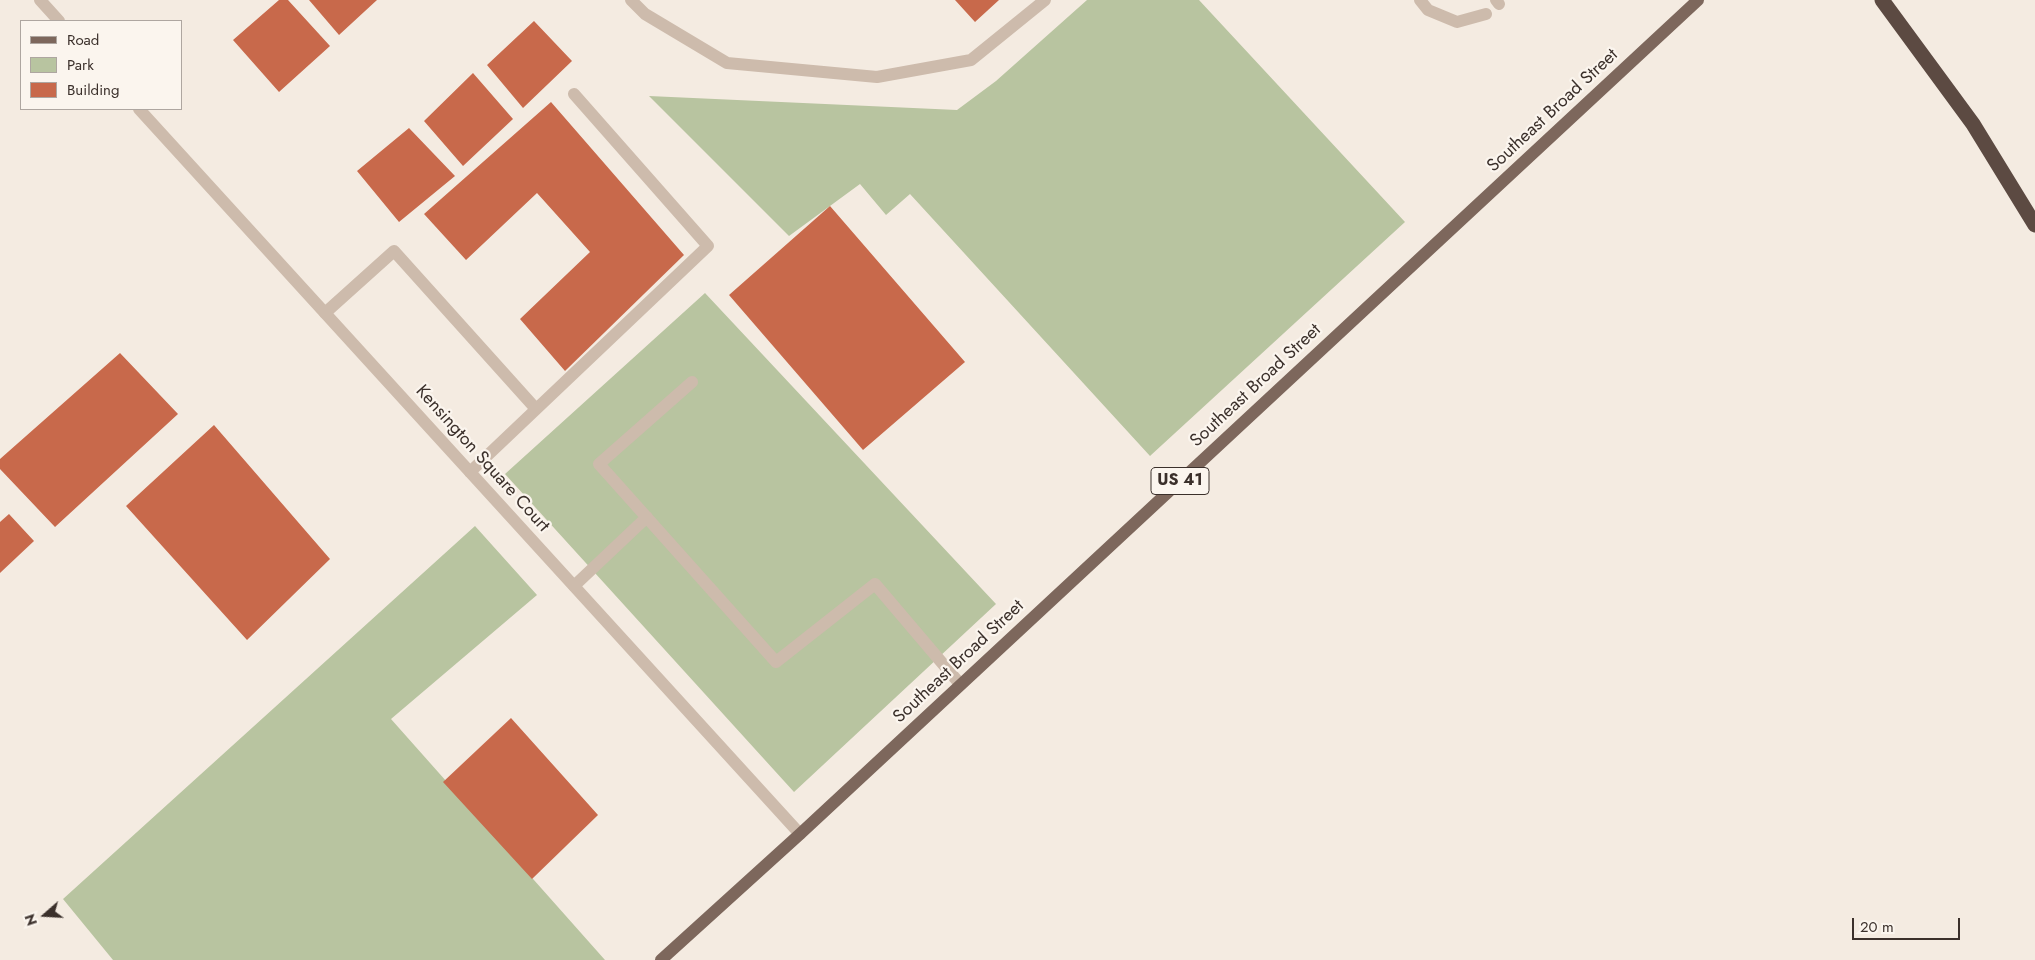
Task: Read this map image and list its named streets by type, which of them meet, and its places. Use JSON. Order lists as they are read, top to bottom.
{
  "streets": {
    "main road": ["Southeast Broad Street", "US 41"],
    "street": ["Kensington Square Court"]
  },
  "crossings": [
    ["Southeast Broad Street", "Kensington Square Court"]
  ],
  "legend": ["Road", "Park", "Building"],
  "scale_bar": "20 m",
  "north": "left"
}
